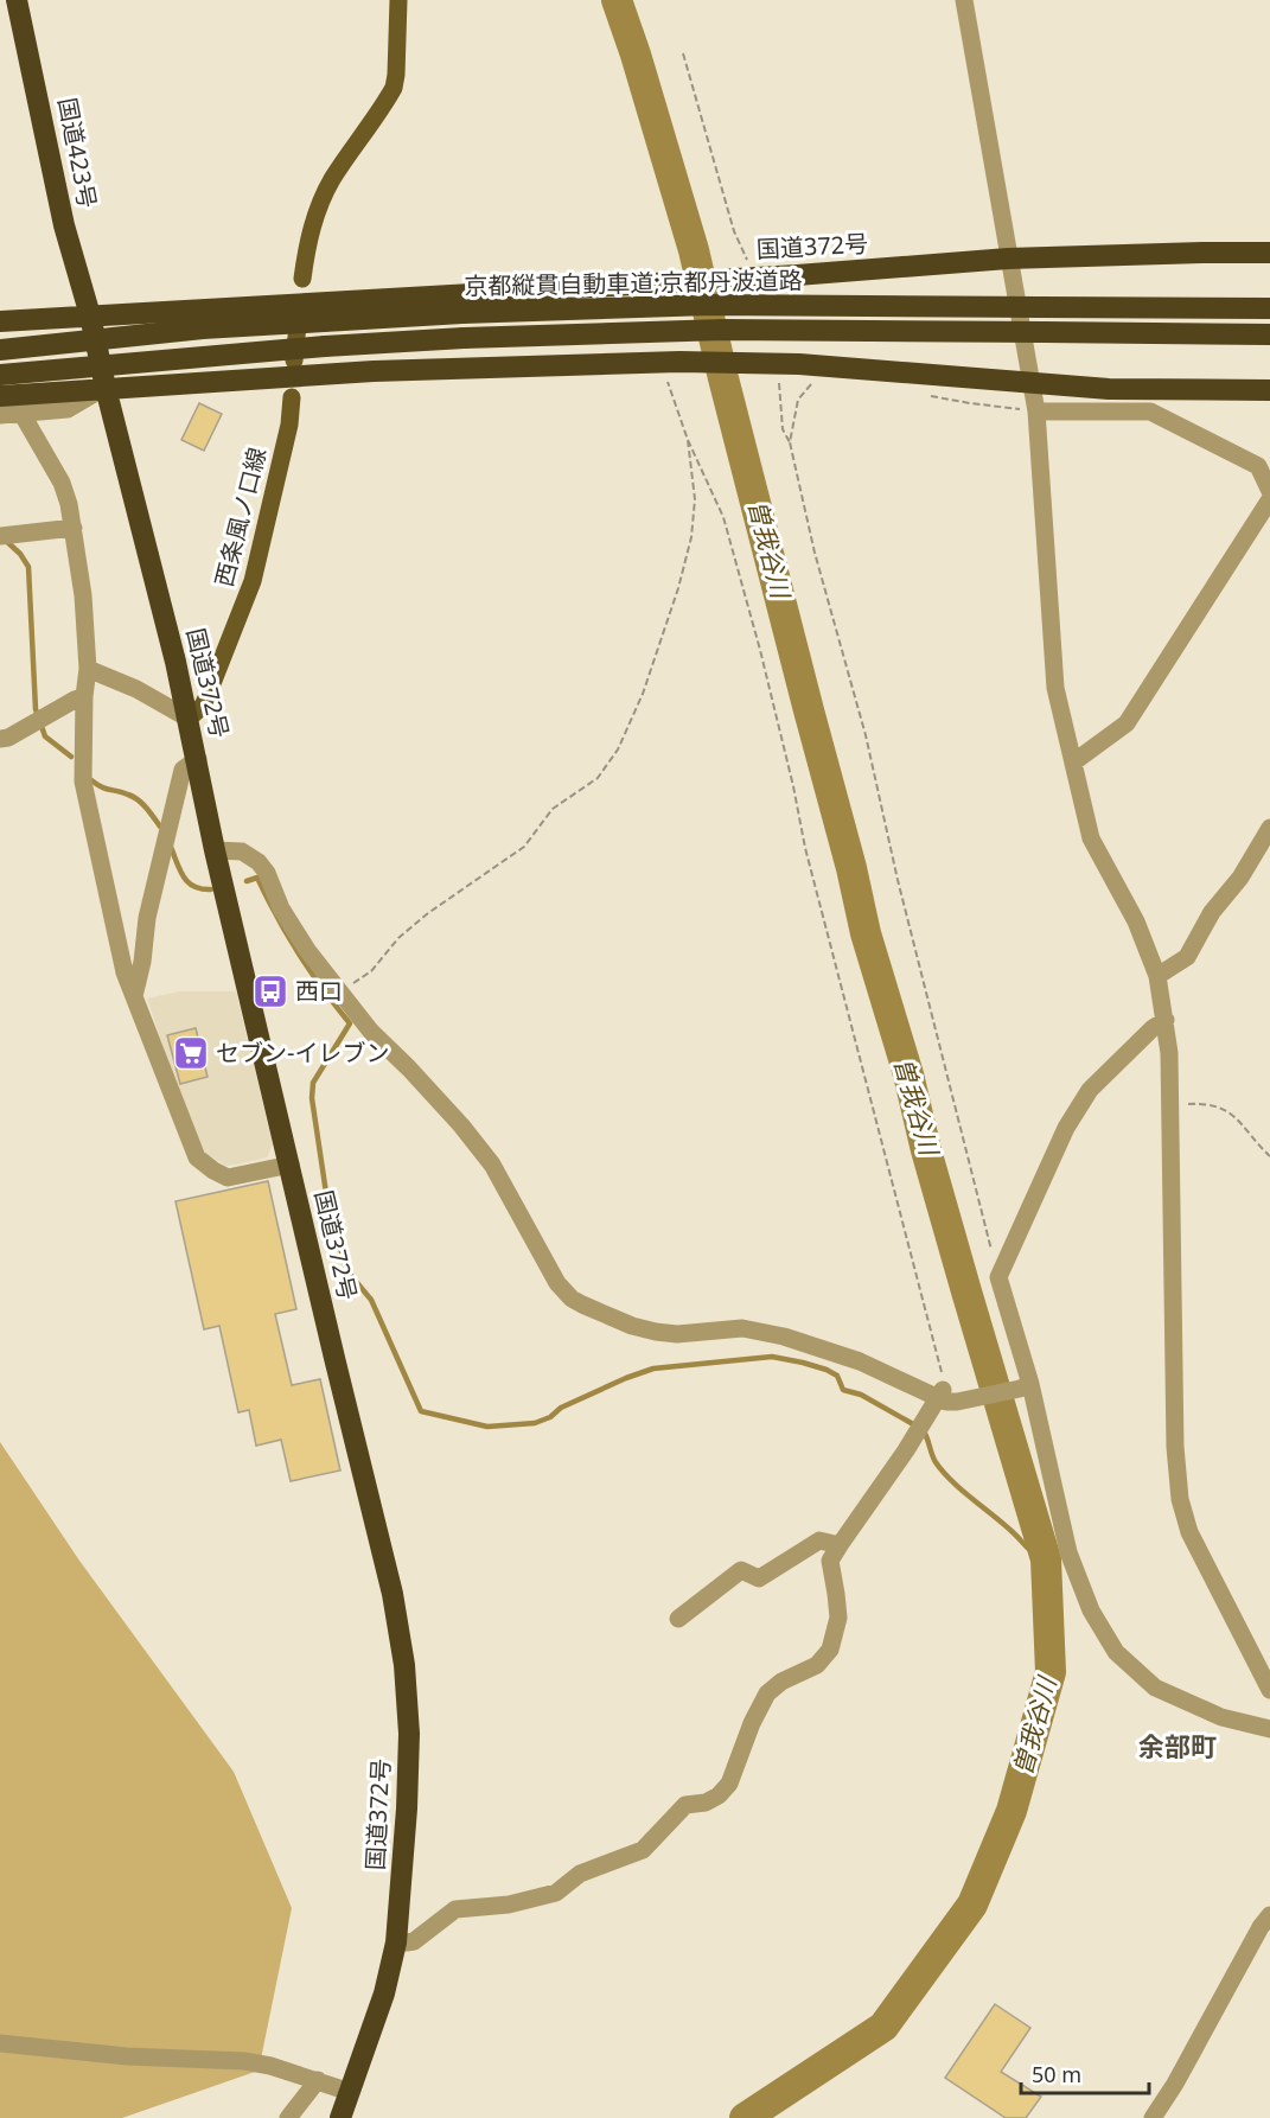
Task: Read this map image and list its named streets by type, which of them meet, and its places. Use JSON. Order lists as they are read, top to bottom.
{
  "streets": {
    "highway": ["国道423号", "国道372号", "京都縦貫自動車道;京都丹波道路"],
    "main road": ["西条風ノ口線"]
  },
  "crossings": [
    ["国道423号", "国道372号"],
    ["国道372号", "西条風ノ口線"]
  ],
  "districts": ["余部町"],
  "water": ["曽我谷川"],
  "places": {
    "bus stop": ["西口"],
    "supermarket": ["セブン-イレブン"]
  },
  "scale_bar": "50 m"
}
